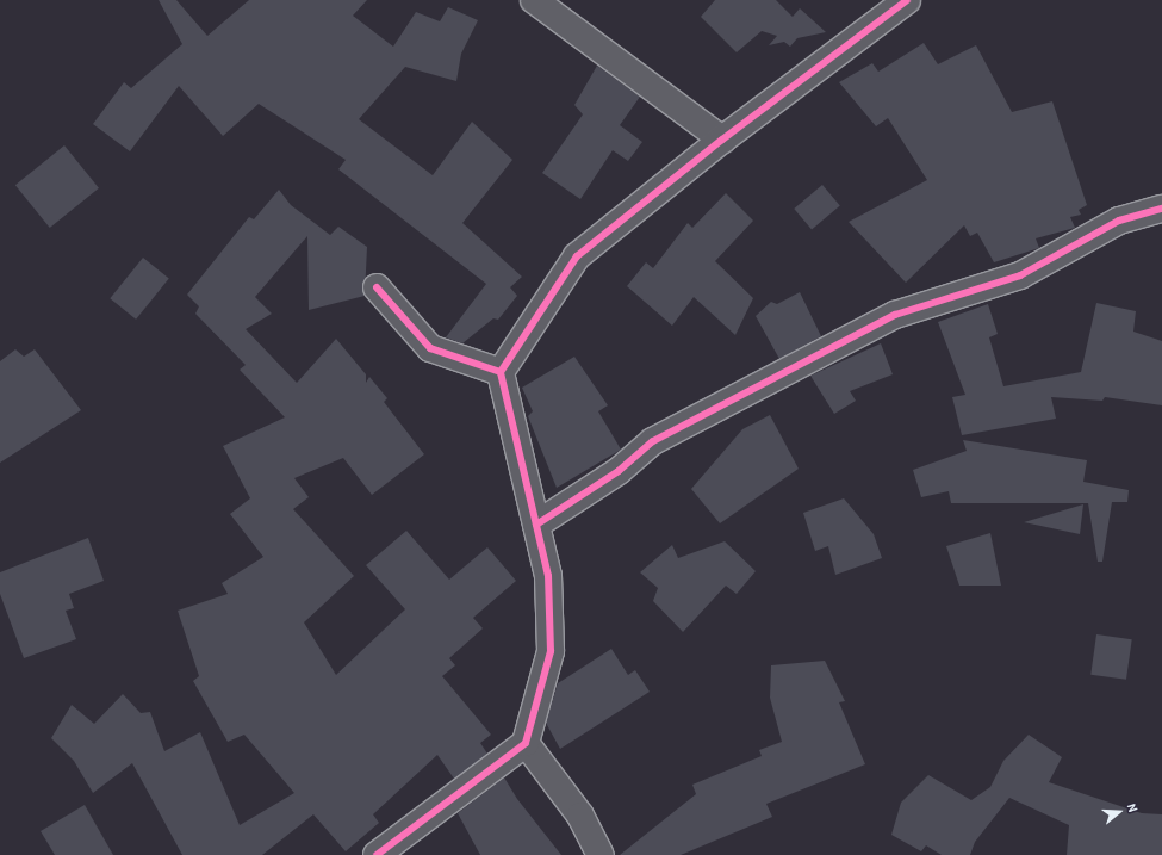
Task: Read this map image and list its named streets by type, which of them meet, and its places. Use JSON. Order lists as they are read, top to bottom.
{
  "north": "right"
}
